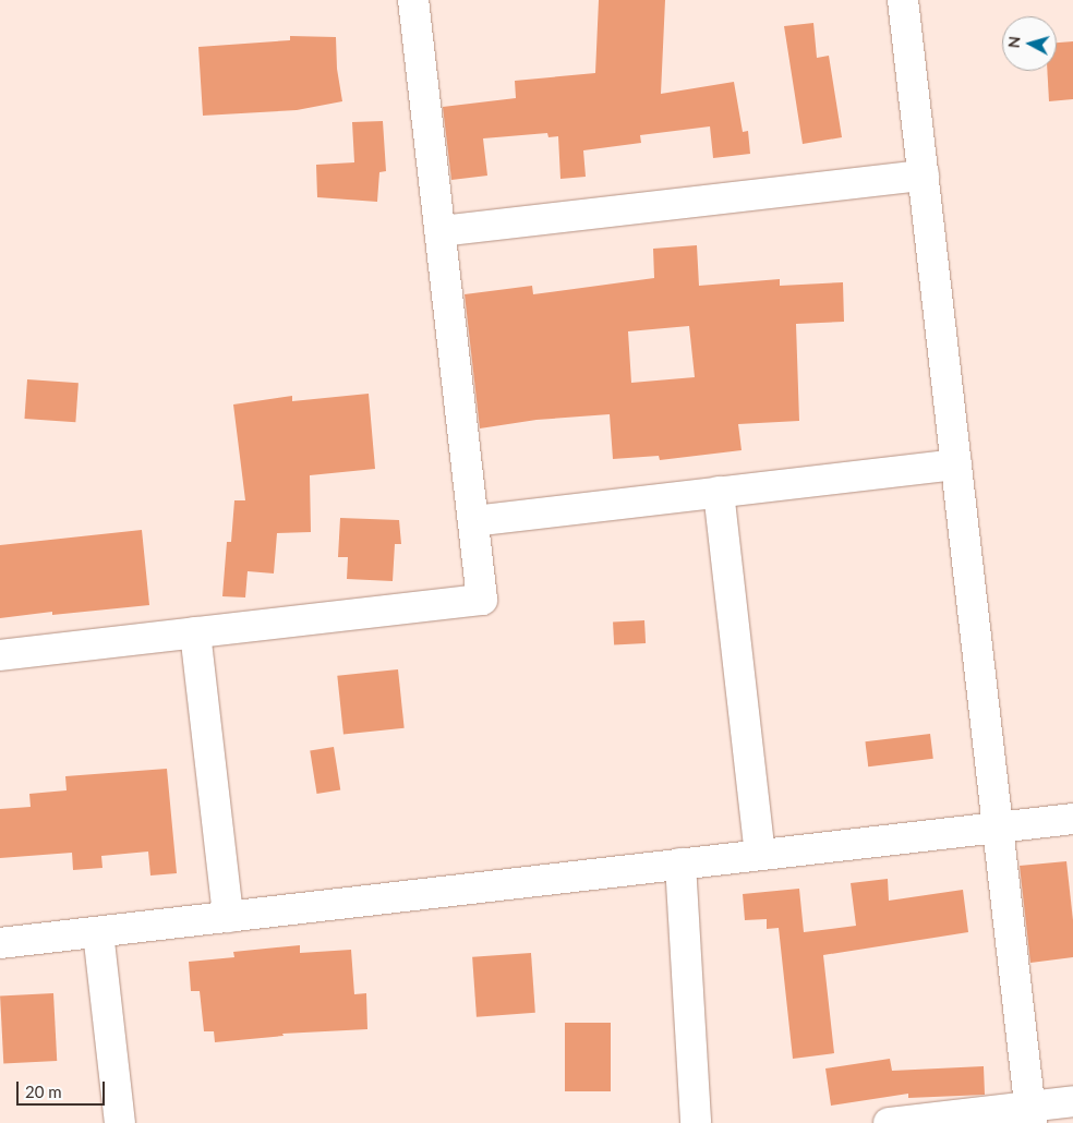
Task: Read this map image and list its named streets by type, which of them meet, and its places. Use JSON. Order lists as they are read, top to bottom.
{
  "scale_bar": "20 m",
  "north": "left"
}
